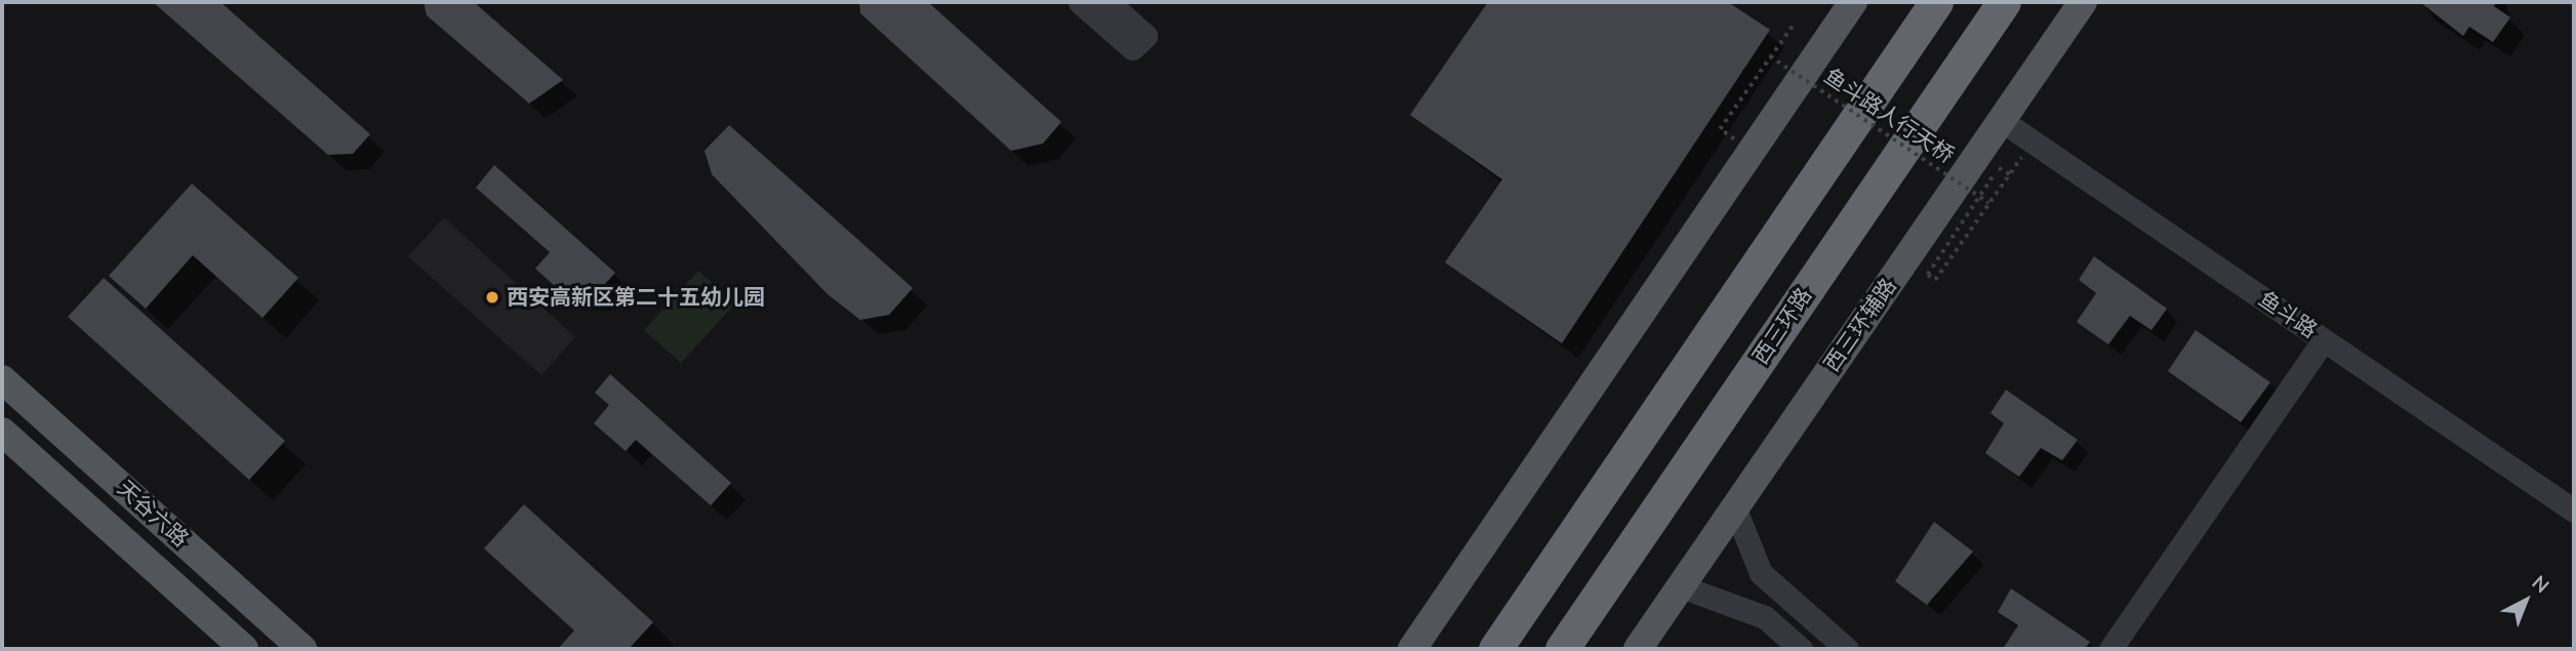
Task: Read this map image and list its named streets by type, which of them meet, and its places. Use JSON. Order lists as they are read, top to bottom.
{
  "streets": {
    "highway": ["西三环路"],
    "main road": ["西三环辅路", "天谷六路"],
    "street": ["鱼斗路"],
    "path": ["鱼斗路人行天桥"]
  },
  "crossings": [
    ["鱼斗路", "西三环辅路"]
  ],
  "places": ["西安高新区第二十五幼儿园"],
  "north": "top right"
}
